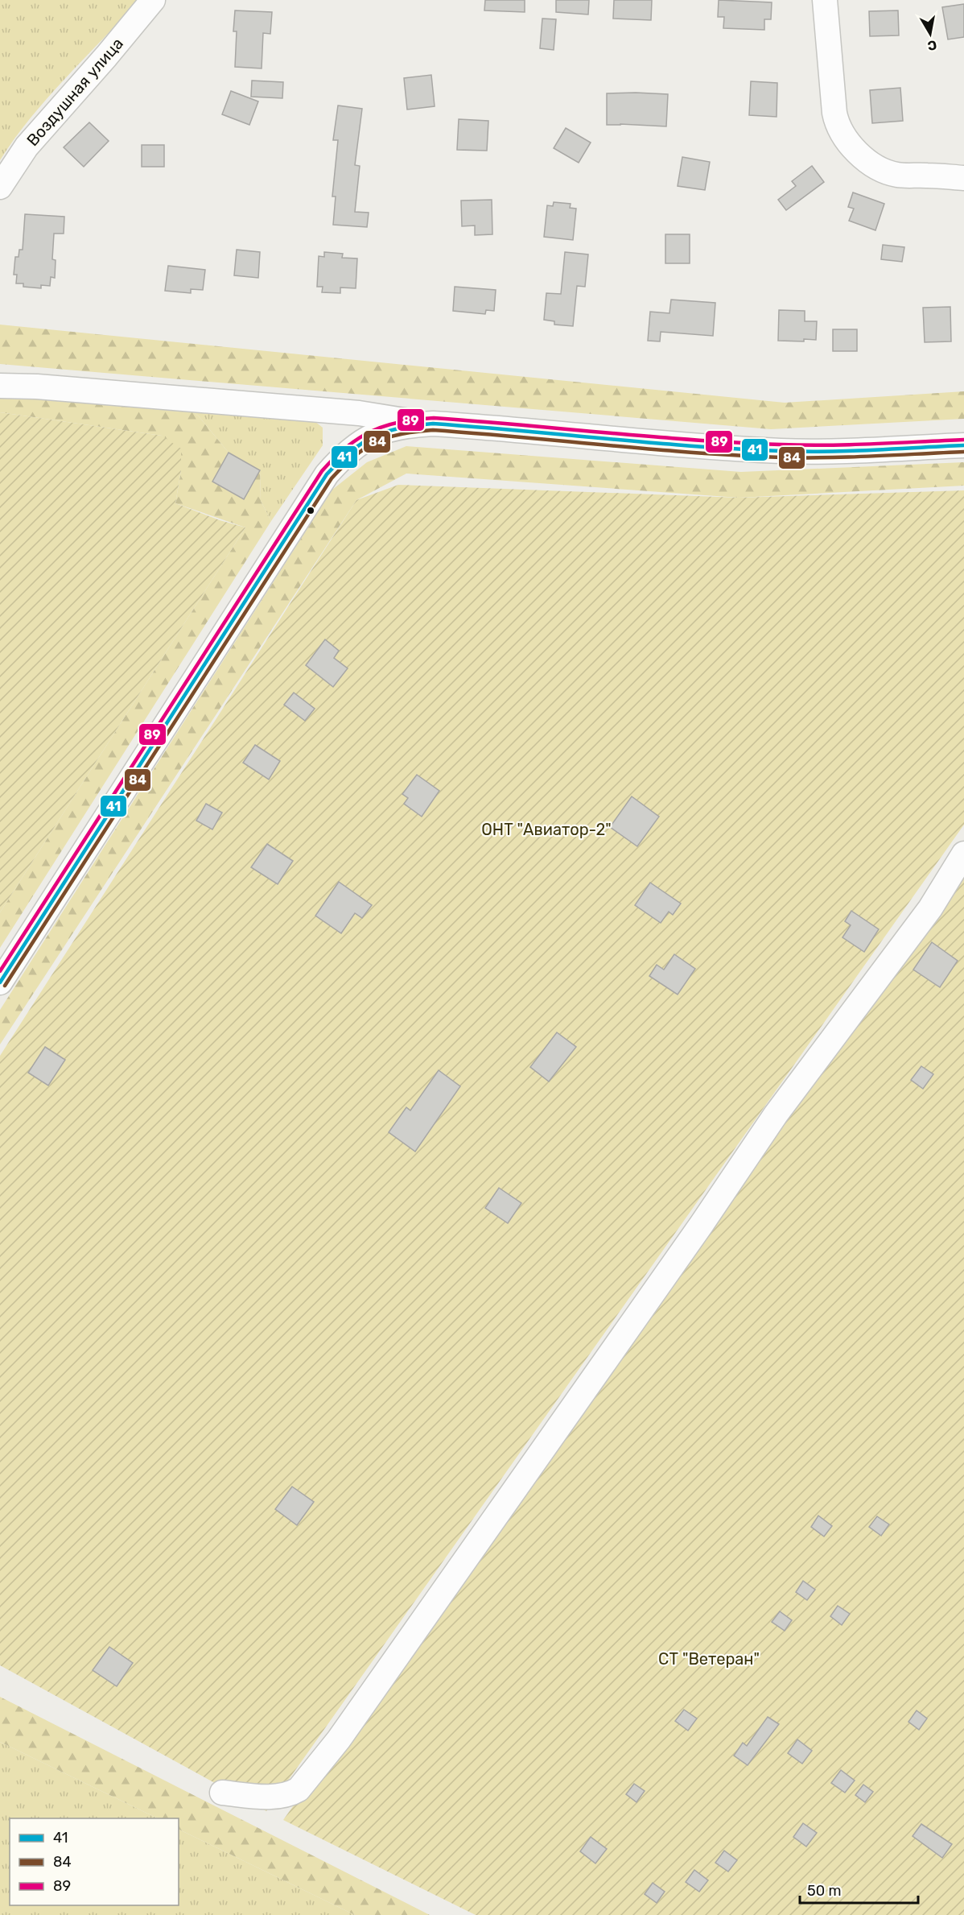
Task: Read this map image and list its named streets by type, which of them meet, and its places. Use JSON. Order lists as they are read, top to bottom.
{
  "streets": {
    "street": ["Воздушная улица"]
  },
  "parks": ["ОНТ \"Авиатор-2\"", "СТ \"Ветеран\""],
  "lines": ["transit line 89", "transit line 41", "transit line 84"],
  "legend": ["41", "84", "89"],
  "scale_bar": "50 m",
  "north": "bottom"
}
